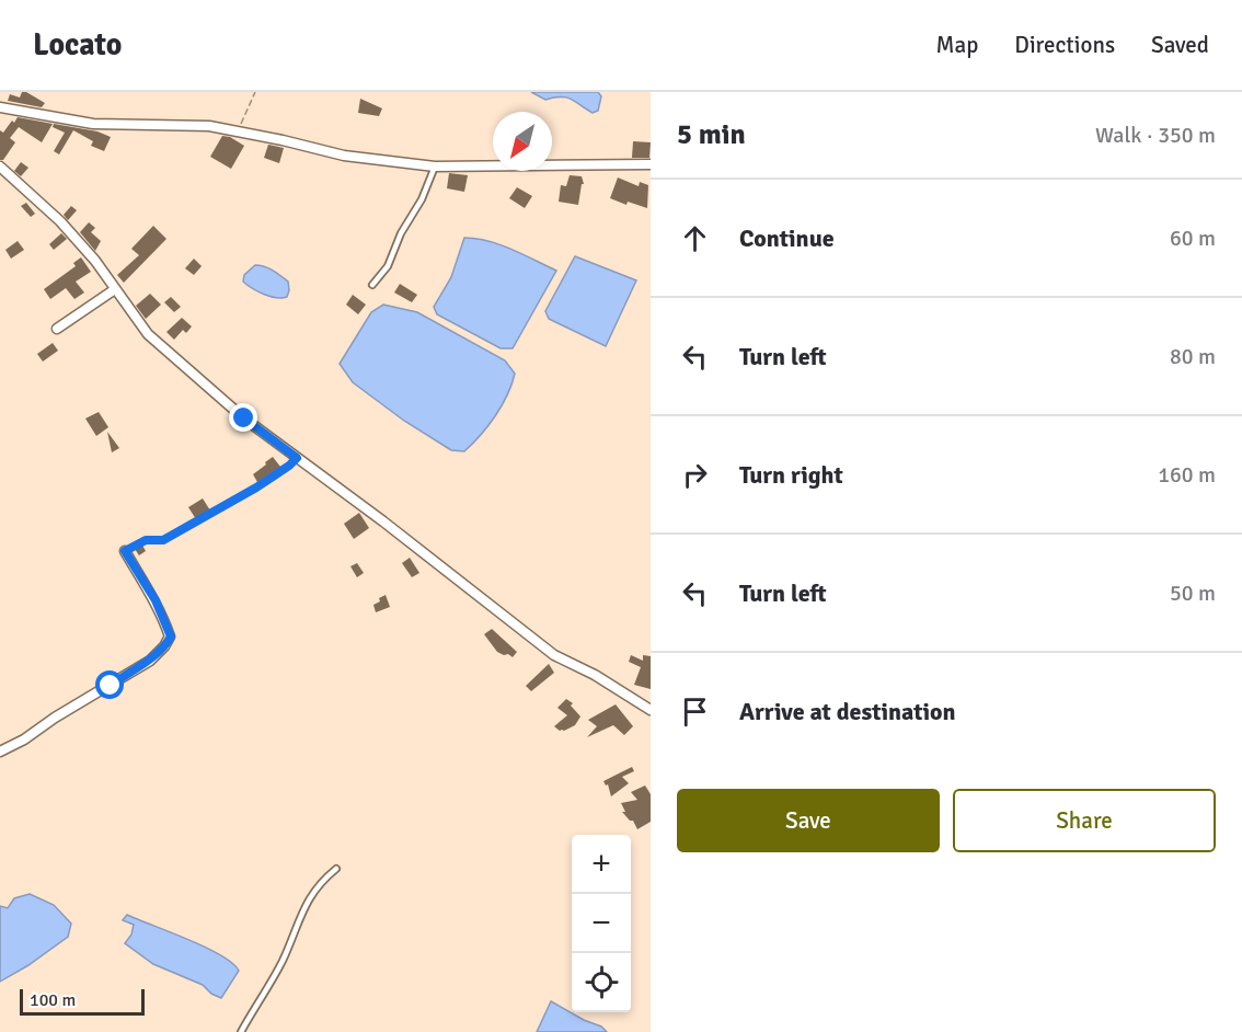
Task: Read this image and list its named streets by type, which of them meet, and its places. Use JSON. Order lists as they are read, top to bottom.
{
  "scale_bar": "100 m",
  "north": "bottom left",
  "page": {
    "header": "Locato",
    "nav": ["Map", "Directions", "Saved"],
    "heading": ["5 min", "Walk · 350 m"],
    "list": [
      ["Continue", "60 m"],
      ["Turn left", "80 m"],
      ["Turn right", "160 m"],
      ["Turn left", "50 m"],
      "Arrive at destination"
    ],
    "buttons": ["Save", "Share"],
    "map_buttons": ["+", "−"],
    "scale": "100 m"
  }
}
